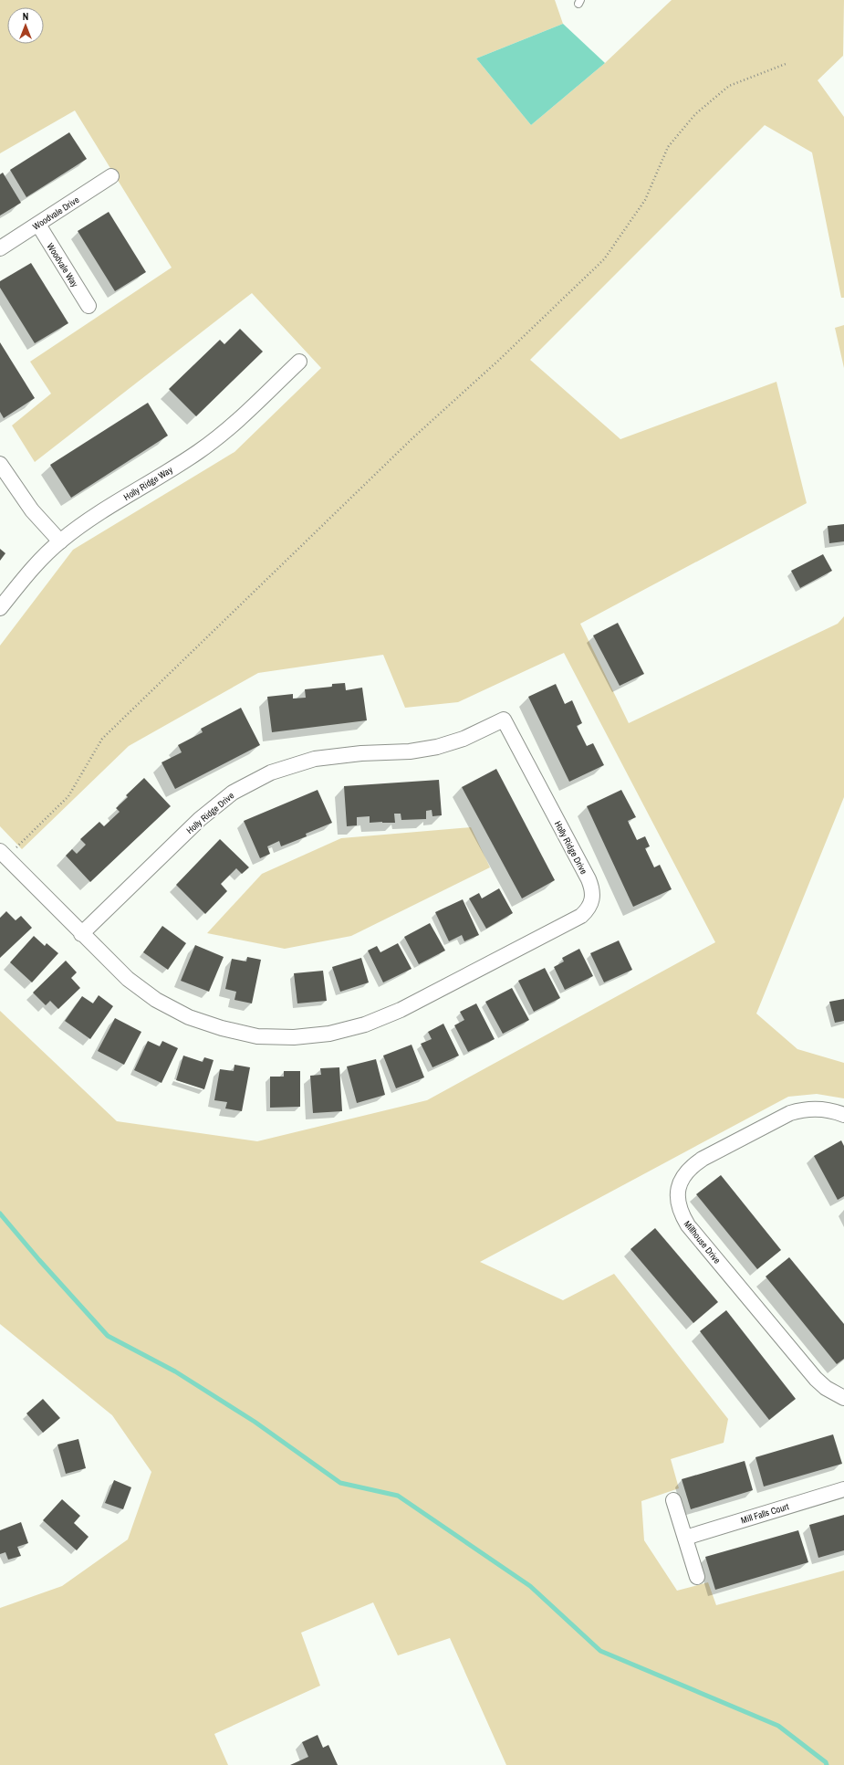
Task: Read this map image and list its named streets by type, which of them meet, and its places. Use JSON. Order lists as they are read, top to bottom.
{
  "streets": {
    "street": [
      "Woodvale Drive",
      "Woodvale Way",
      "Holly Ridge Way",
      "Holly Ridge Drive",
      "Millhouse Drive",
      "Mill Falls Court"
    ]
  },
  "crossings": [
    ["Woodvale Drive", "Woodvale Way"]
  ],
  "north": "top"
}
